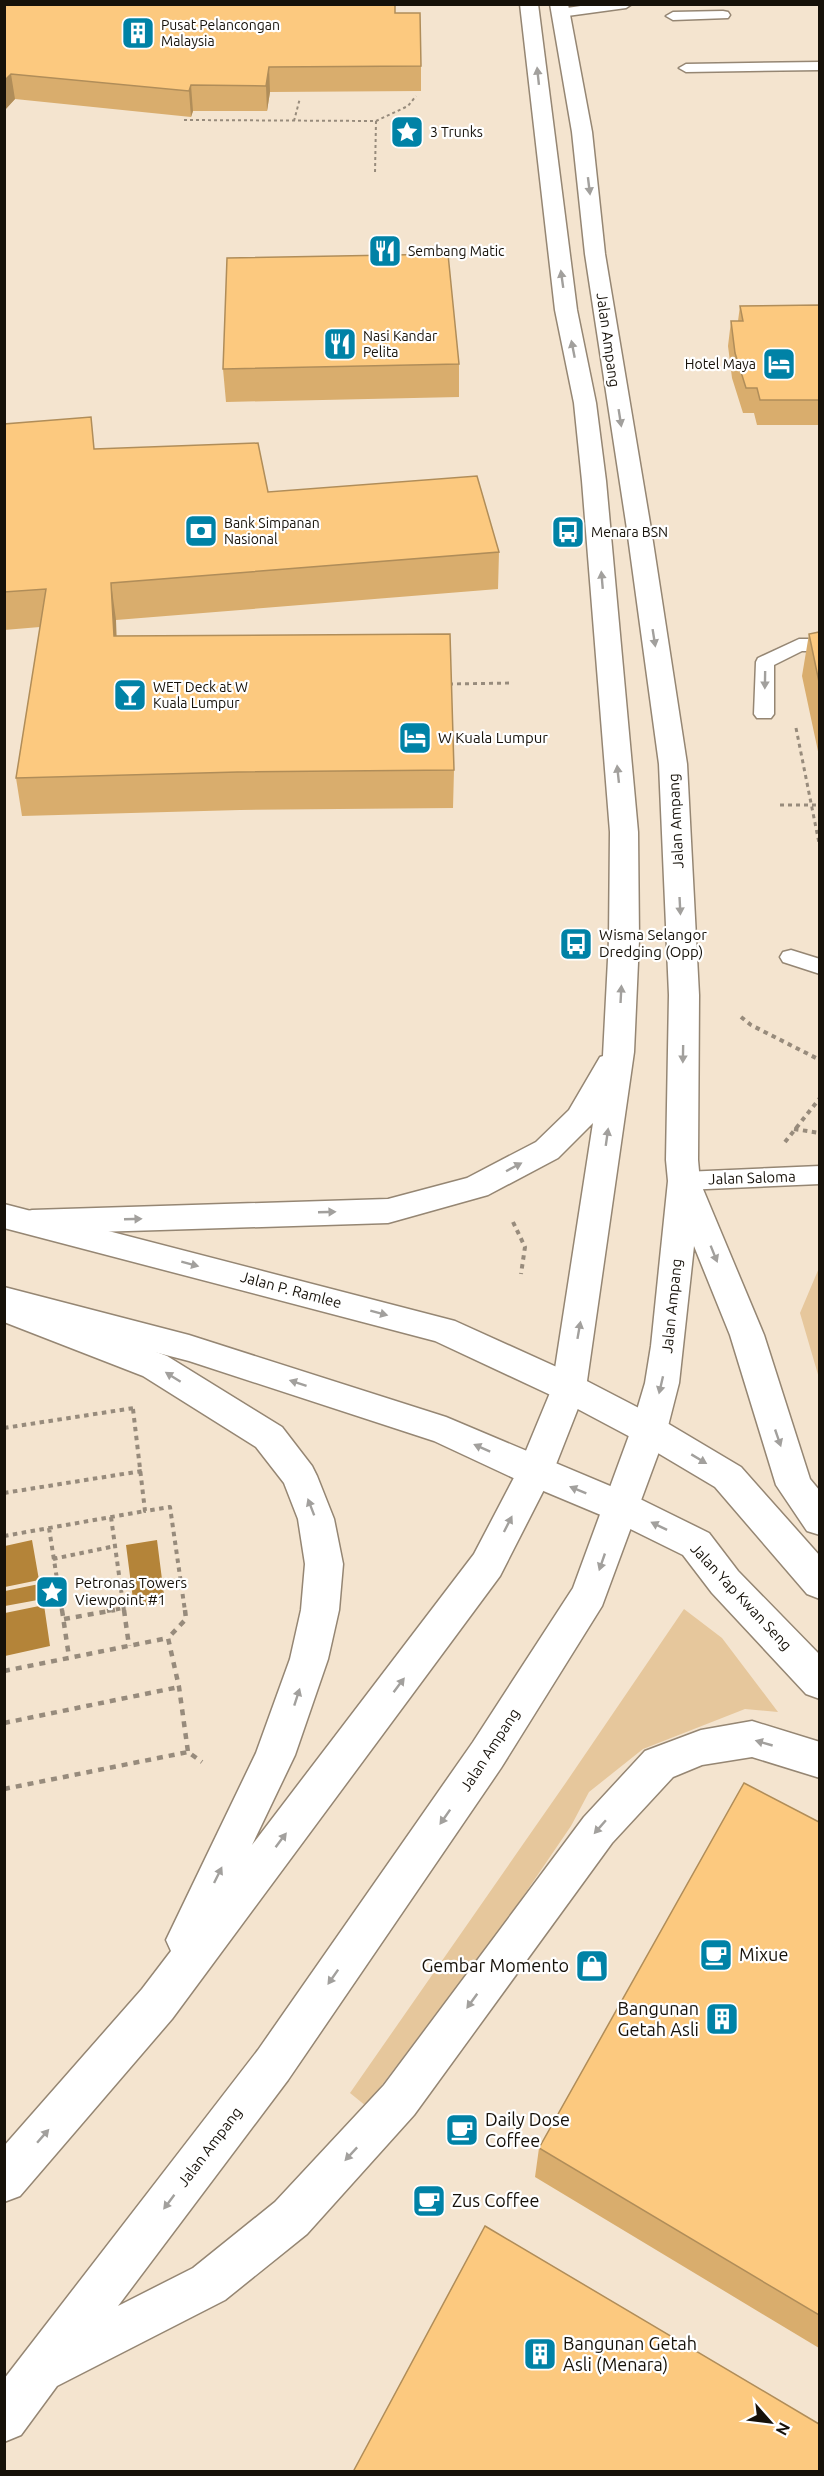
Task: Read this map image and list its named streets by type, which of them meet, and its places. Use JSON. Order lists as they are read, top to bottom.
{
  "streets": {
    "main road": ["Jalan Ampang", "Jalan P. Ramlee", "Jalan Yap Kwan Seng"],
    "lane": ["Jalan Saloma"]
  },
  "crossings": [
    ["Jalan Ampang", "Jalan Saloma"],
    ["Jalan Ampang", "Jalan P. Ramlee"],
    ["Jalan Ampang", "Jalan Yap Kwan Seng"]
  ],
  "places": {
    "building": ["Pusat Pelancongan Malaysia", "Bangunan Getah Asli", "Bangunan Getah Asli (Menara)"],
    "place": ["3 Trunks", "Petronas Towers Viewpoint #1"],
    "restaurant": ["Sembang Matic", "Nasi Kandar Pelita"],
    "hotel": ["Hotel Maya", "W Kuala Lumpur"],
    "bank": ["Bank Simpanan Nasional"],
    "bus stop": ["Menara BSN", "Wisma Selangor Dredging (Opp)"],
    "bar": ["WET Deck at W Kuala Lumpur"],
    "cafe": ["Mixue", "Daily Dose Coffee", "Zus Coffee"],
    "shop": ["Gembar Momento"]
  },
  "north": "bottom right"
}
